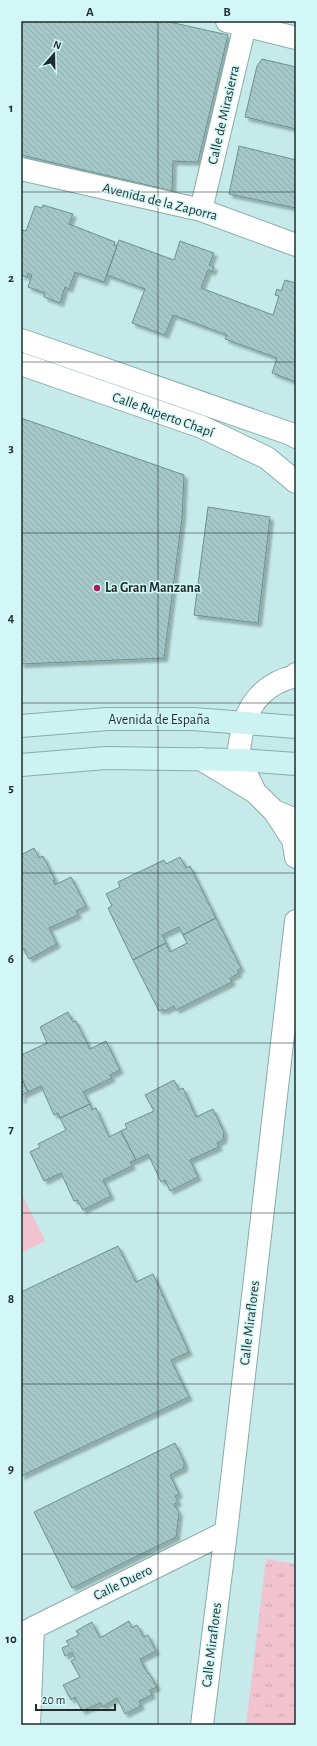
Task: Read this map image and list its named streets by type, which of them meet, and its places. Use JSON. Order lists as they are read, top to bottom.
{
  "streets": {
    "main road": ["Avenida de España"],
    "street": [
      "Calle de Mirasierra",
      "Avenida de la Zaporra",
      "Calle Ruperto Chapí",
      "Calle Miraflores",
      "Calle Duero"
    ]
  },
  "crossings": [
    ["Calle de Mirasierra", "Avenida de la Zaporra"],
    ["Calle Miraflores", "Calle Duero"]
  ],
  "places": ["La Gran Manzana"],
  "scale_bar": "20 m",
  "north": "top",
  "grid": {
    "columns": ["A", "B"],
    "rows": [
      "1",
      "2",
      "3",
      "4",
      "5",
      "6",
      "7",
      "8",
      "9",
      "10"
    ]
  }
}
